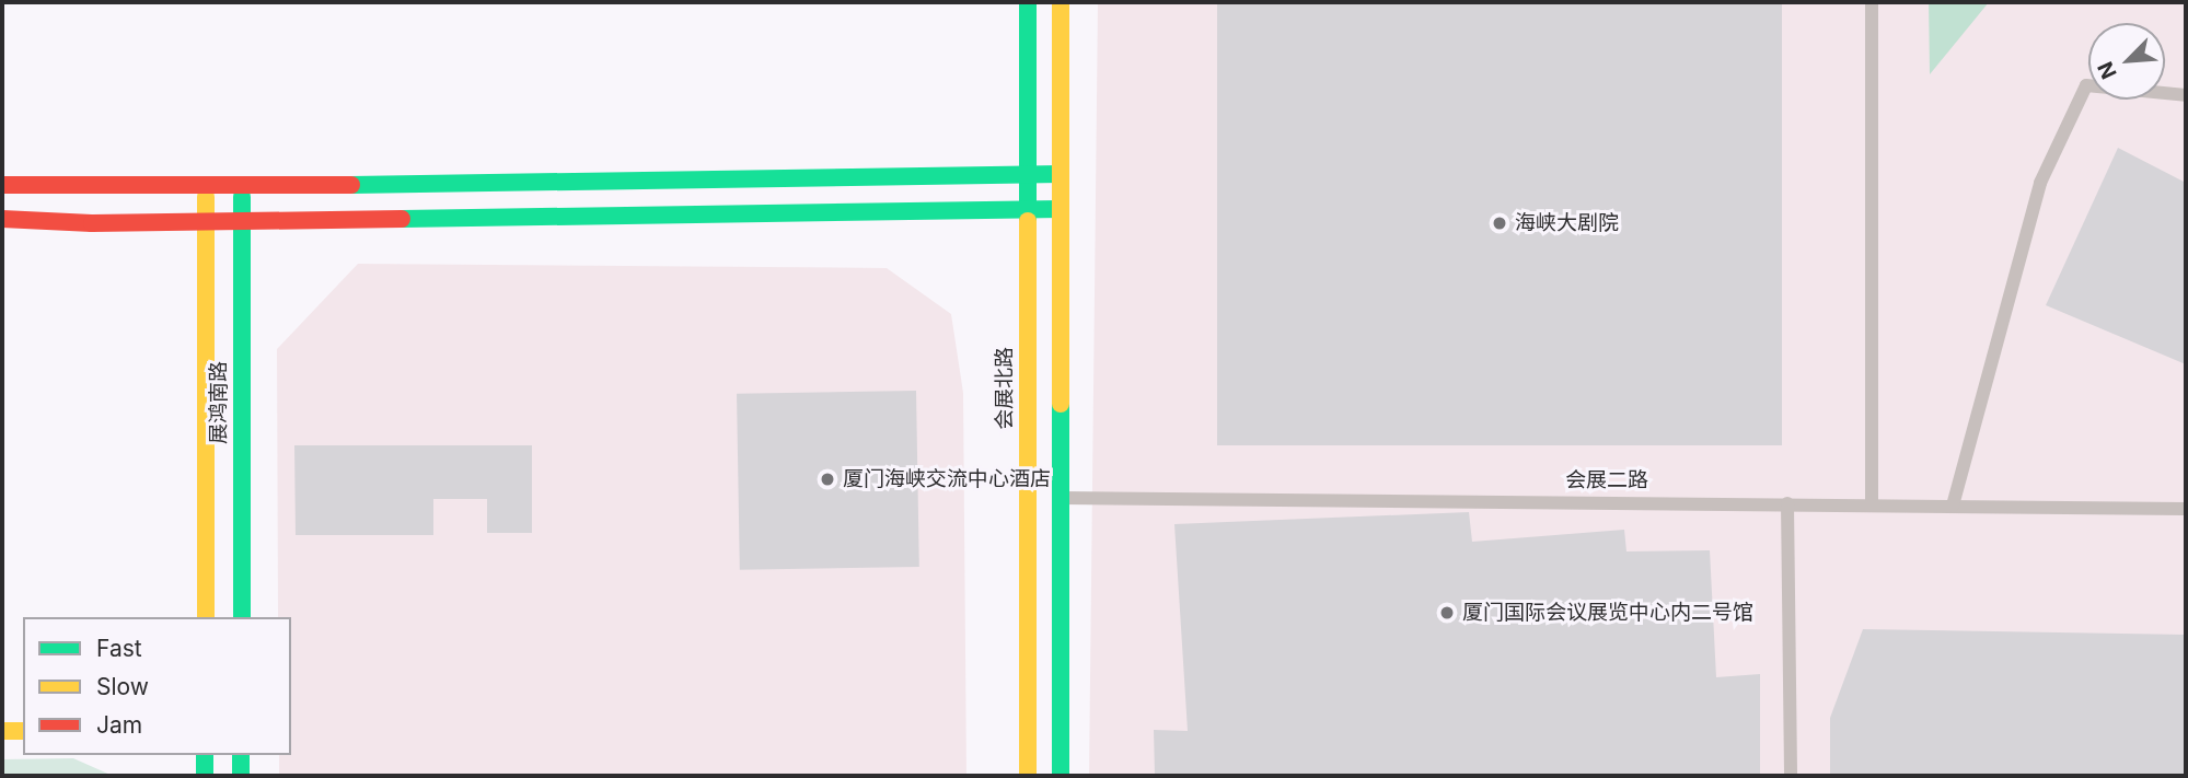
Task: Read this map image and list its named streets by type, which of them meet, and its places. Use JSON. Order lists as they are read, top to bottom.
{
  "streets": {
    "main road": ["会展北路", "展鸿南路"],
    "lane": ["会展二路"]
  },
  "crossings": [
    ["会展北路", "会展二路"]
  ],
  "places": ["海峡大剧院", "厦门海峡交流中心酒店", "厦门国际会议展览中心内二号馆"],
  "legend": ["Fast", "Slow", "Jam"],
  "north": "bottom left"
}
